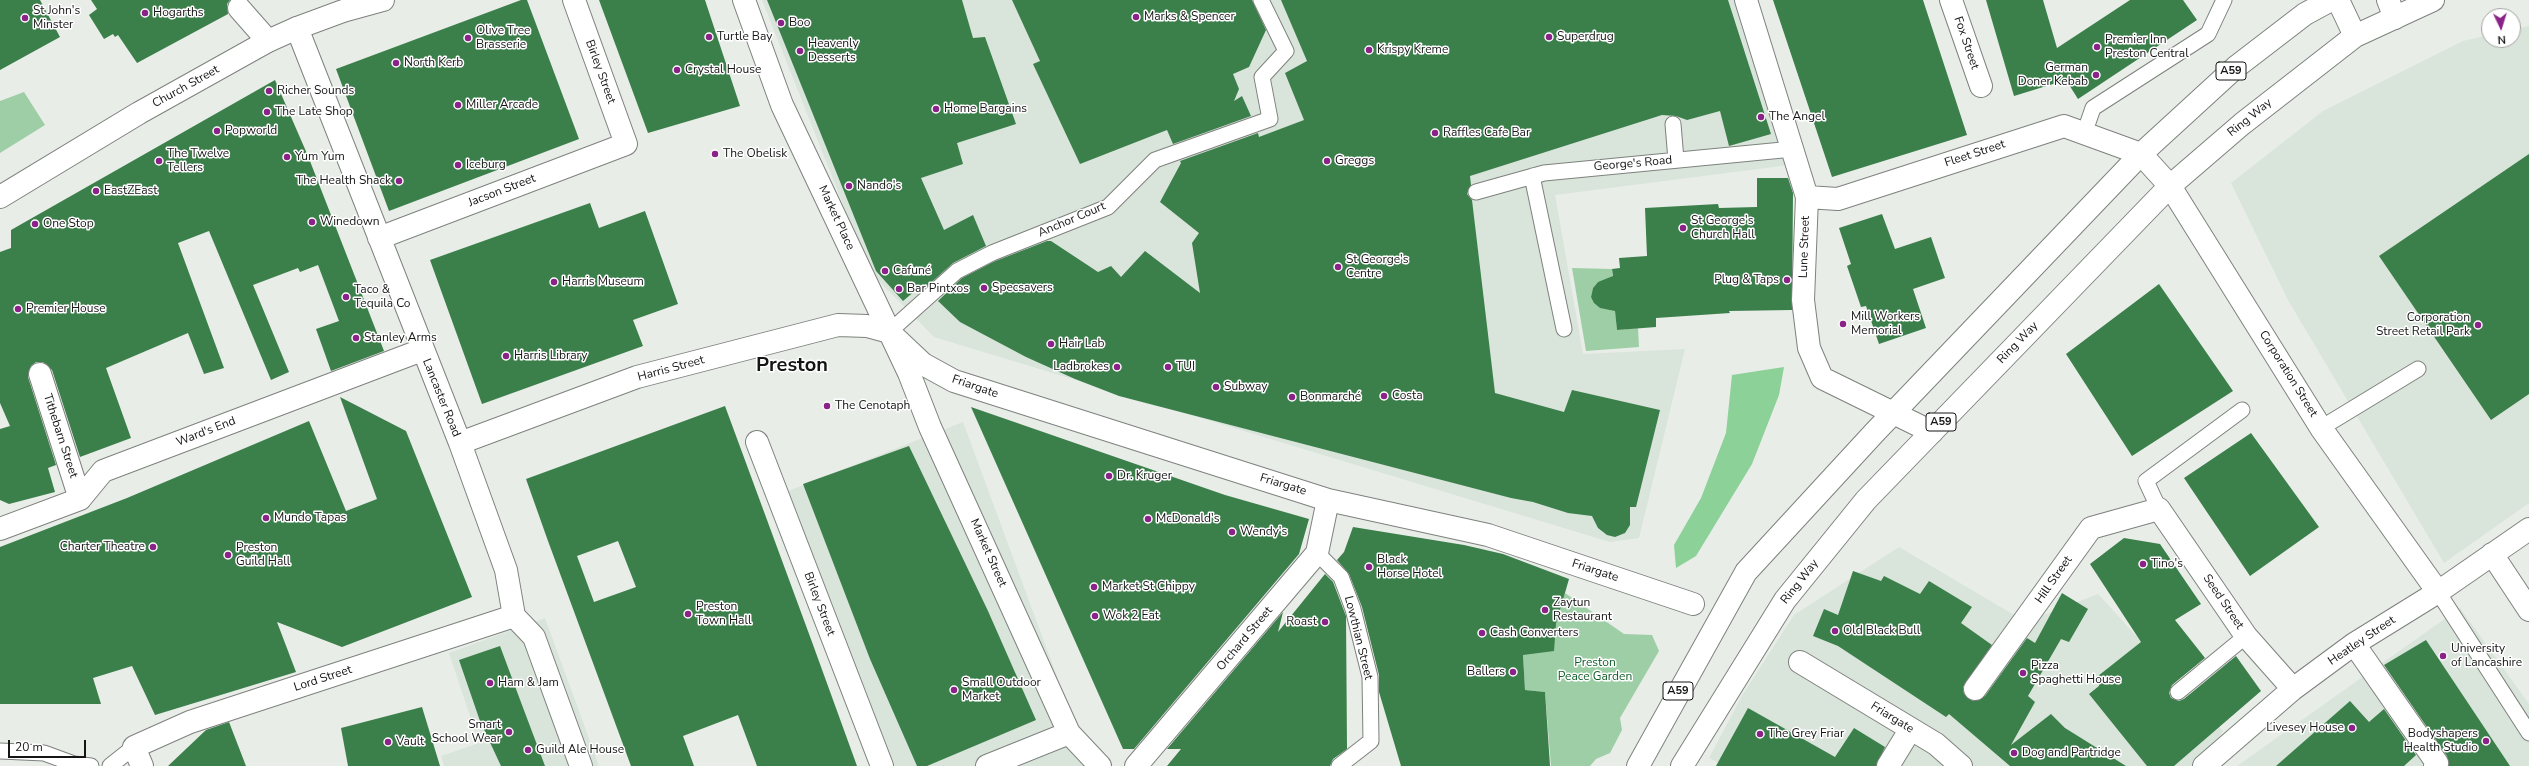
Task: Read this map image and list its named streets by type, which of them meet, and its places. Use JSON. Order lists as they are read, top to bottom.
{
  "streets": {
    "main road": [
      "Fox Street",
      "A59",
      "Birley Street",
      "Church Street",
      "Ring Way",
      "Fleet Street",
      "Jacson Street",
      "Market Place",
      "Lune Street",
      "Harris Street",
      "Corporation Street",
      "Friargate",
      "Lancaster Road",
      "Ward's End",
      "Tithebarn Street",
      "Market Street",
      "Hill Street",
      "Seed Street",
      "Orchard Street",
      "Heatley Street",
      "Lord Street"
    ],
    "lane": ["George's Road", "Anchor Court", "Lowthian Street"]
  },
  "crossings": [
    ["A59", "Fleet Street"],
    ["A59", "Lune Street"],
    ["A59", "Corporation Street"],
    ["Birley Street", "Jacson Street"],
    ["Church Street", "Lancaster Road"],
    ["Ring Way", "Lune Street"],
    ["Ring Way", "Corporation Street"],
    ["Fleet Street", "Lune Street"],
    ["Fleet Street", "Corporation Street"],
    ["George's Road", "Lune Street"],
    ["Jacson Street", "Lancaster Road"],
    ["Market Place", "Anchor Court"],
    ["Market Place", "Harris Street"],
    ["Market Place", "Friargate"],
    ["Market Place", "Market Street"],
    ["Anchor Court", "Harris Street"],
    ["Anchor Court", "Friargate"],
    ["Anchor Court", "Market Street"],
    ["Harris Street", "Friargate"],
    ["Harris Street", "Lancaster Road"],
    ["Harris Street", "Market Street"],
    ["Corporation Street", "Heatley Street"],
    ["Friargate", "Market Street"],
    ["Friargate", "Orchard Street"],
    ["Lancaster Road", "Ward's End"],
    ["Lancaster Road", "Lord Street"],
    ["Ward's End", "Tithebarn Street"],
    ["Hill Street", "Seed Street"],
    ["Seed Street", "Heatley Street"],
    ["Lowthian Street", "Orchard Street"]
  ],
  "districts": ["Preston"],
  "parks": ["Preston Peace Garden"],
  "places": [
    "Hogarths",
    "Marks & Spencer",
    "St John's Minster",
    "Boo",
    "Turtle Bay",
    "Superdrug",
    "Olive Tree Brasserie",
    "Premier Inn Preston Central",
    "Krispy Kreme",
    "Heavenly Desserts",
    "North Kerb",
    "Crystal House",
    "German Doner Kebab",
    "Richer Sounds",
    "Miller Arcade",
    "Home Bargains",
    "The Late Shop",
    "The Angel",
    "Popworld",
    "Raffles Cafe Bar",
    "The Obelisk",
    "Yum Yum",
    "The Twelve Tellers",
    "Greggs",
    "Iceburg",
    "The Health Shack",
    "Nando's",
    "EastZEast",
    "Winedown",
    "One Stop",
    "St George's Church Hall",
    "St George's Centre",
    "Cafuné",
    "Plug & Taps",
    "Harris Museum",
    "Specsavers",
    "Bar Pintxos",
    "Taco & Tequila Co",
    "Premier House",
    "Mill Workers Memorial",
    "Corporation Street Retail Park",
    "Stanley Arms",
    "Hair Lab",
    "Harris Library",
    "Ladbrokes",
    "TUI",
    "Subway",
    "Costa",
    "Bonmarché",
    "The Cenotaph",
    "Dr. Kruger",
    "Mundo Tapas",
    "McDonald's",
    "Wendy's",
    "Charter Theatre",
    "Preston Guild Hall",
    "Tino's",
    "Black Horse Hotel",
    "Market St Chippy",
    "Zaytun Restaurant",
    "Preston Town Hall",
    "Wok 2 Eat",
    "Roast",
    "Old Black Bull",
    "Cash Converters",
    "University of Lancashire",
    "Ballers",
    "Pizza Spaghetti House",
    "Ham & Jam",
    "Small Outdoor Market",
    "Livesey House",
    "Smart School Wear",
    "The Grey Friar",
    "Bodyshapers Health Studio",
    "Vault",
    "Guild Ale House",
    "Dog and Partridge"
  ],
  "scale_bar": "20 m",
  "north": "bottom"
}
